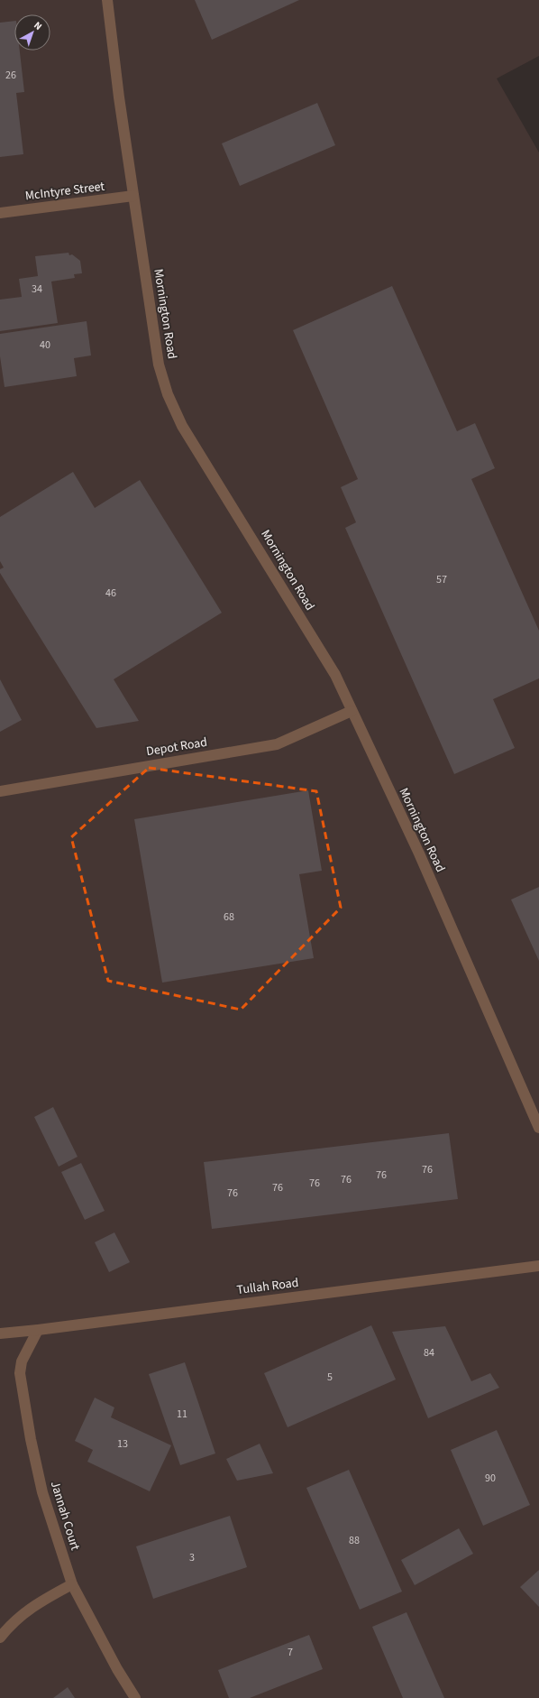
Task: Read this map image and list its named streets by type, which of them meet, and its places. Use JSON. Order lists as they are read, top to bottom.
{
  "streets": {
    "street": [
      "McIntyre Street",
      "Mornington Road",
      "Depot Road",
      "Tullah Road",
      "Jannah Court"
    ]
  },
  "crossings": [
    ["McIntyre Street", "Mornington Road"],
    ["Mornington Road", "Depot Road"],
    ["Tullah Road", "Jannah Court"]
  ],
  "house_numbers": [
    "26",
    "34",
    "40",
    "57",
    "46",
    "68",
    "76",
    "76",
    "76",
    "76",
    "76",
    "76",
    "84",
    "5",
    "11",
    "13",
    "90",
    "88",
    "3",
    "7"
  ],
  "north": "top right"
}
